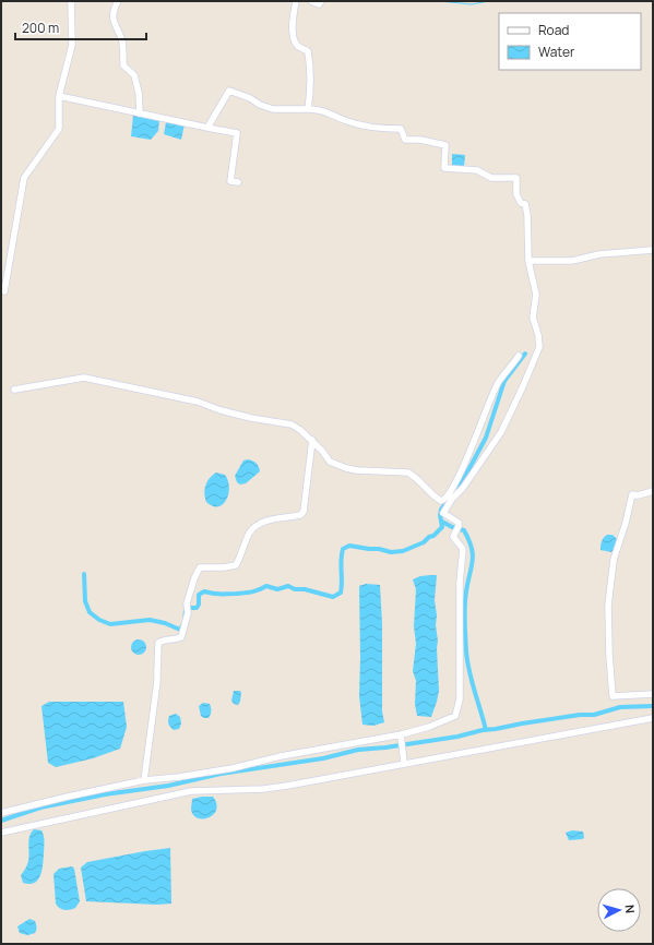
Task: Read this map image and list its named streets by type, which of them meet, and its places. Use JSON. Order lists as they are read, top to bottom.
{
  "legend": ["Road", "Water"],
  "scale_bar": "200 m",
  "north": "right"
}
